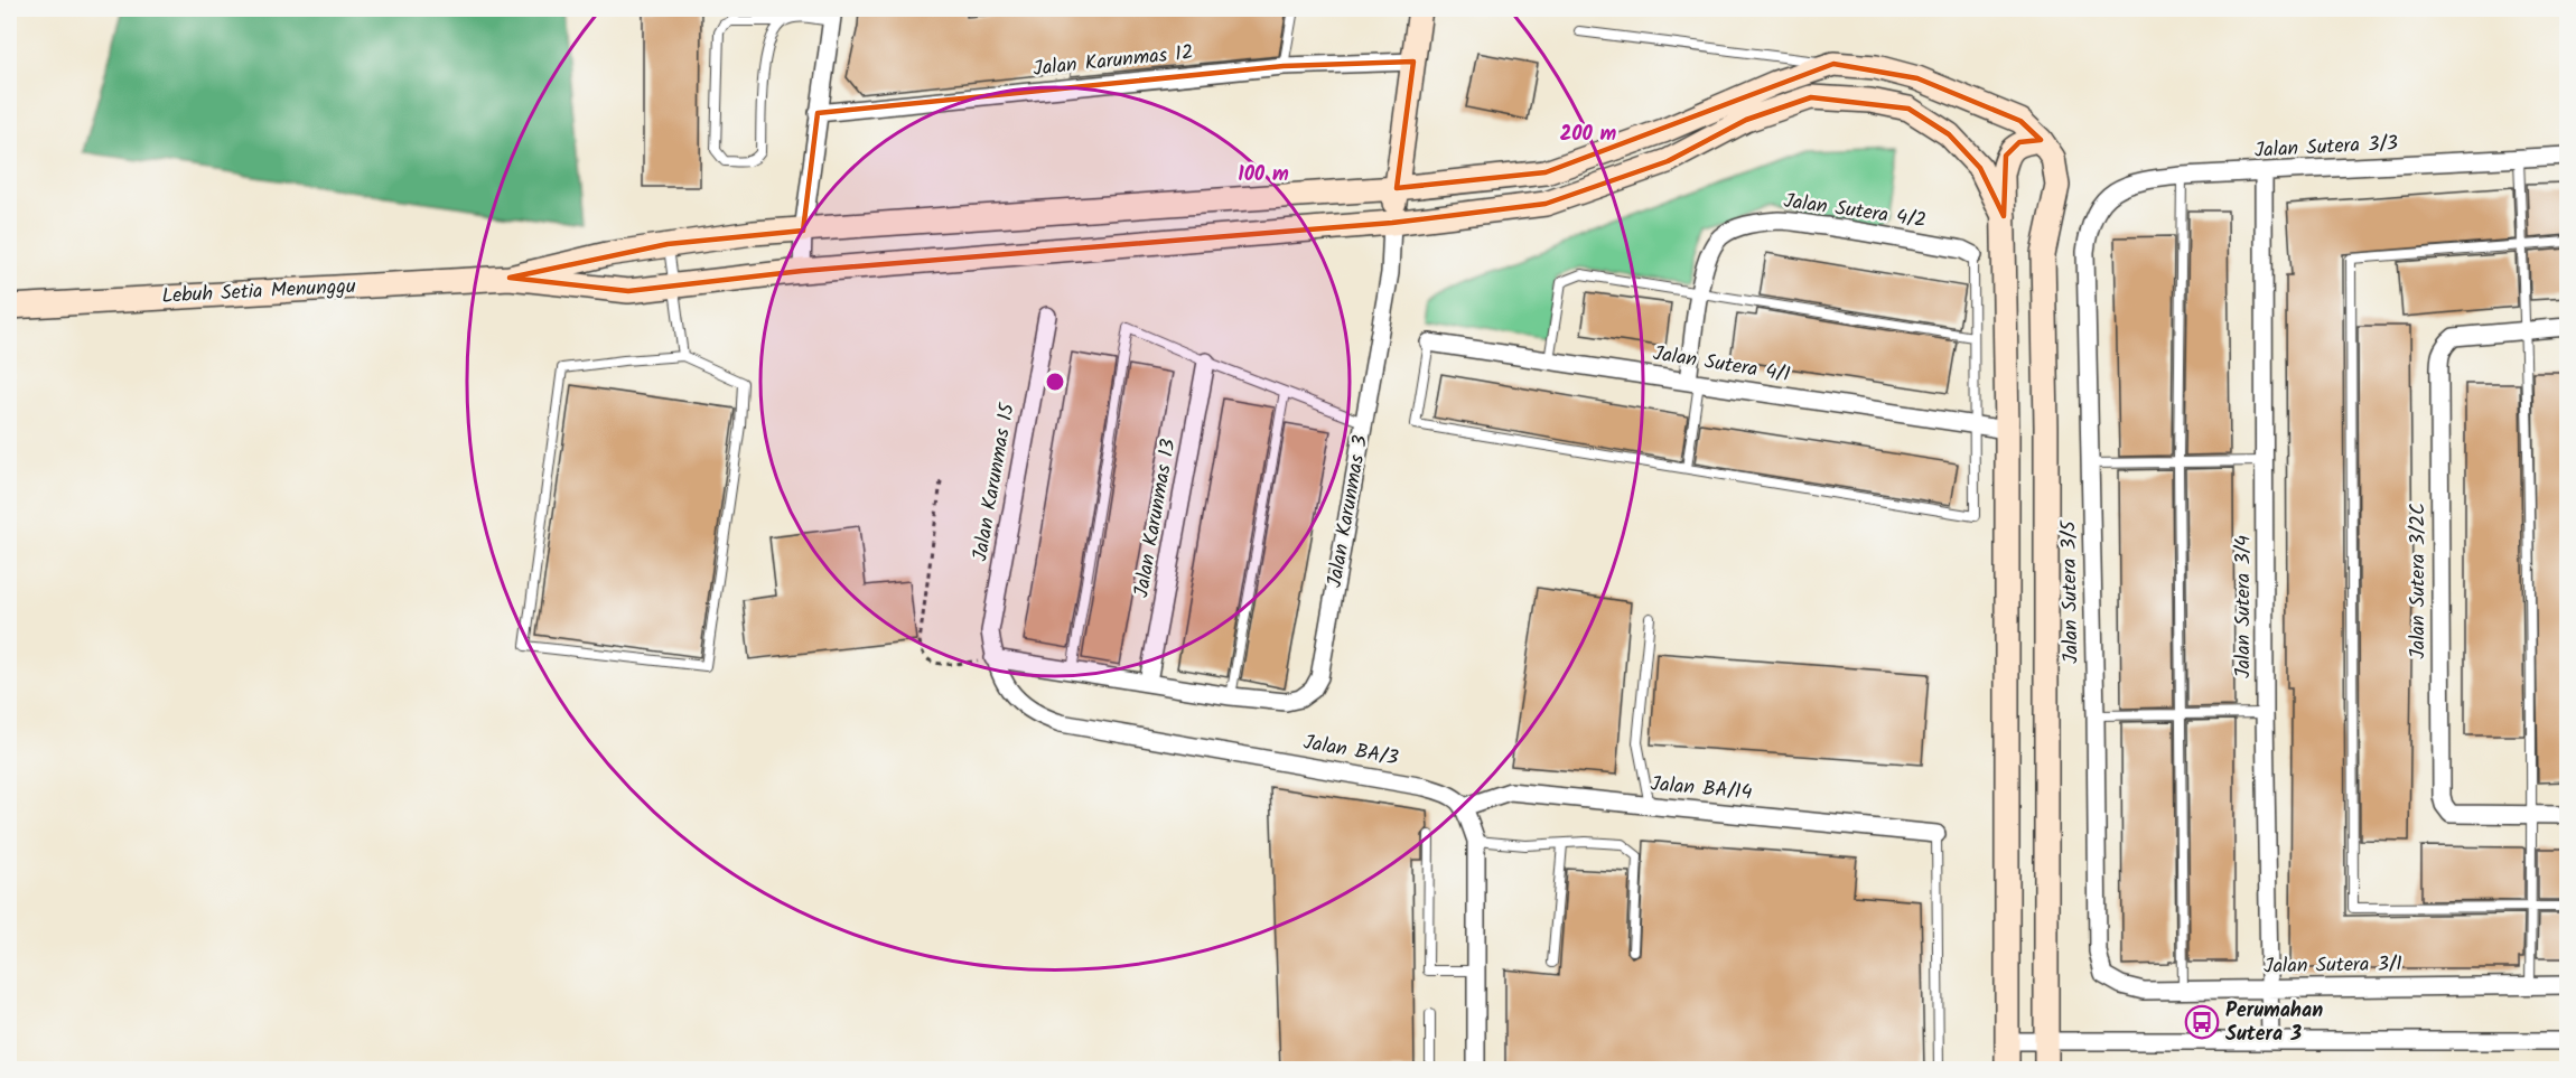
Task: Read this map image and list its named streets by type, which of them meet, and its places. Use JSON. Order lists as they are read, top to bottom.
{
  "streets": {
    "street": [
      "Jalan Karunmas 12",
      "Jalan Sutera 3/3",
      "Jalan Sutera 4/2",
      "Lebuh Setia Menunggu",
      "Jalan Sutera 4/1",
      "Jalan Karunmas 15",
      "Jalan Karunmas 3",
      "Jalan Karunmas 13",
      "Jalan Sutera 3/2C",
      "Jalan Sutera 3/5",
      "Jalan Sutera 3/4",
      "Jalan BA/3",
      "Jalan BA/14",
      "Jalan Sutera 3/1"
    ]
  },
  "crossings": [
    ["Jalan Karunmas 12", "Jalan Karunmas 3"],
    ["Jalan Sutera 3/3", "Jalan Sutera 3/5"],
    ["Jalan Sutera 3/3", "Jalan Sutera 3/4"],
    ["Jalan Sutera 4/2", "Jalan Sutera 4/1"],
    ["Jalan Karunmas 15", "Jalan Karunmas 3"],
    ["Jalan Karunmas 15", "Jalan BA/3"],
    ["Jalan Karunmas 3", "Jalan Karunmas 13"],
    ["Jalan Karunmas 3", "Jalan BA/3"],
    ["Jalan Sutera 3/5", "Jalan Sutera 3/1"],
    ["Jalan Sutera 3/4", "Jalan Sutera 3/1"],
    ["Jalan BA/3", "Jalan BA/14"]
  ],
  "places": {
    "bus stop": ["Perumahan Sutera 3"]
  },
  "rings": ["200 m", "100 m"]
}
